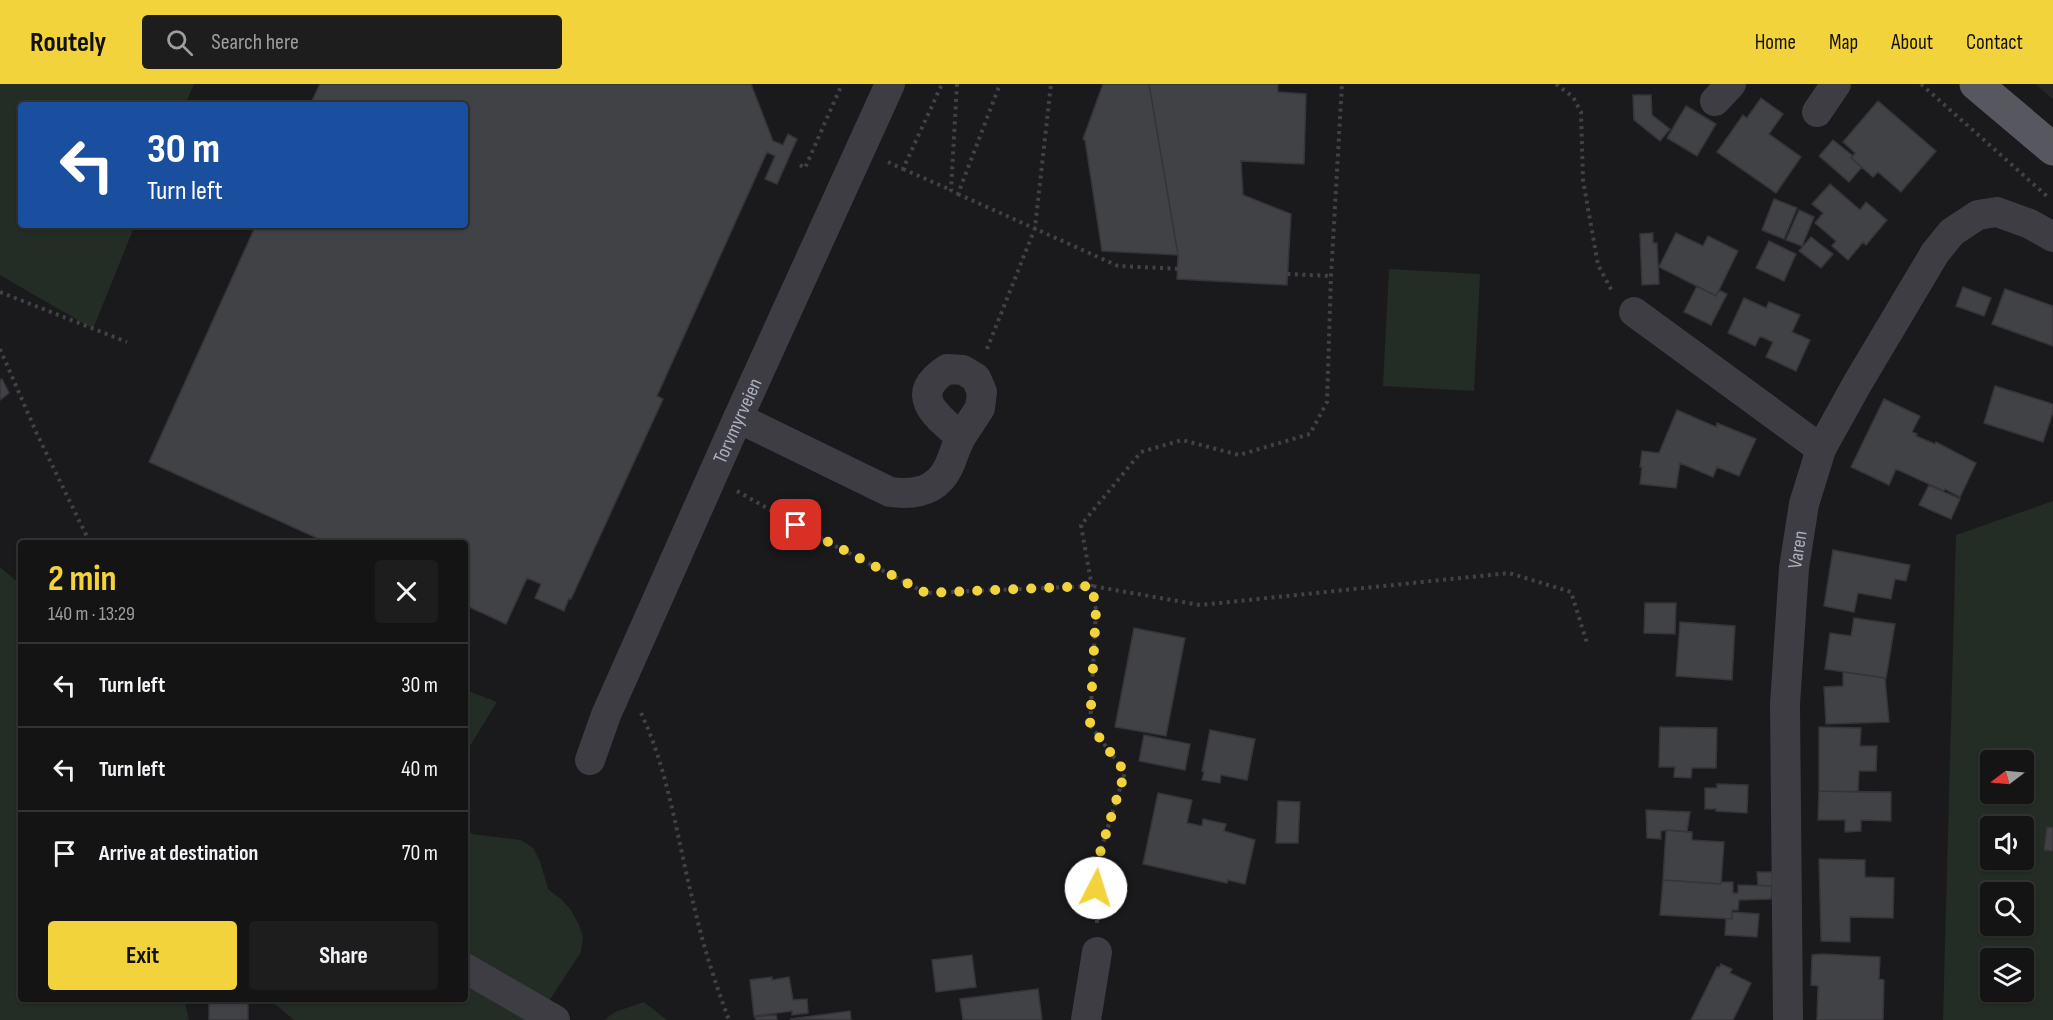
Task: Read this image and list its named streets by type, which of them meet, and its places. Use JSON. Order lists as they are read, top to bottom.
{
  "streets": {
    "street": ["Torvmyrveien", "Varen"]
  },
  "north": "left",
  "page": {
    "header": "Routely",
    "search": "Search here",
    "nav": [
      "Home",
      "Map",
      "About",
      "Contact"
    ],
    "turn": ["30 m", "Turn left"],
    "heading": ["2 min", "140 m · 13:29"],
    "list": [
      {
        "name": "Turn left",
        "value": "30 m"
      },
      {
        "name": "Turn left",
        "value": "40 m"
      },
      {
        "name": "Arrive at destination",
        "value": "70 m"
      }
    ],
    "buttons": ["Exit", "Share"]
  }
}
